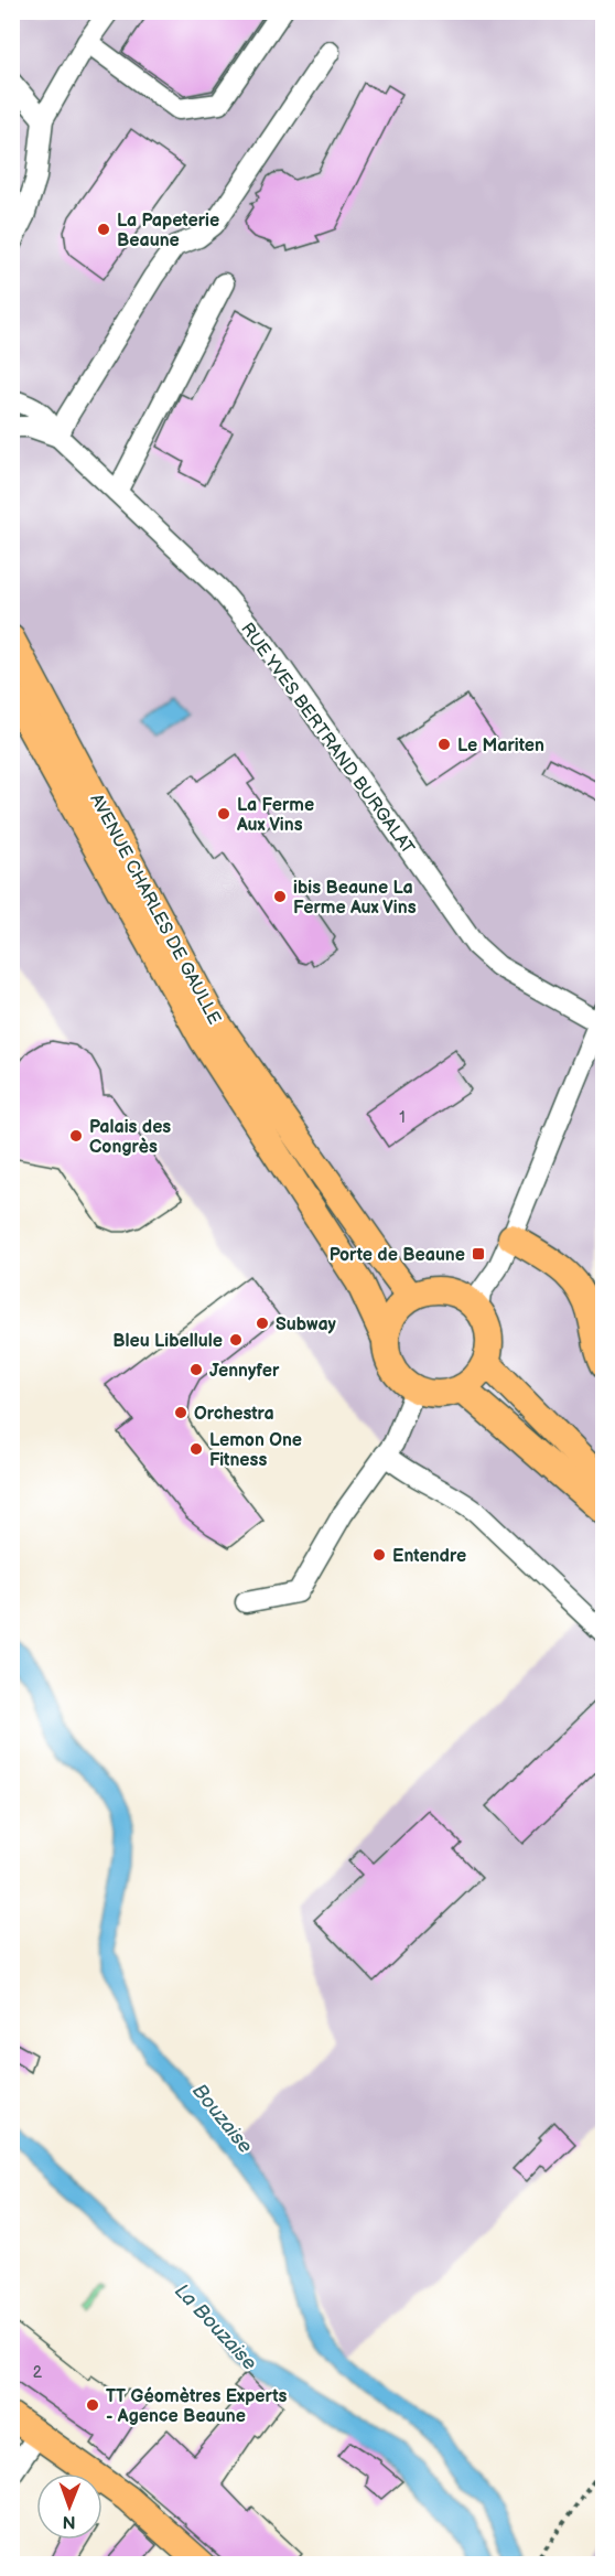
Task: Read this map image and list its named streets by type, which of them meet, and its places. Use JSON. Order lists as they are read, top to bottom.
{
  "streets": {
    "main road": ["AVENUE CHARLES DE GAULLE"],
    "street": ["RUE YVES BERTRAND BURGALAT"]
  },
  "water": ["Bouzaise", "La Bouzaise"],
  "places": {
    "other": [
      "La Papeterie Beaune",
      "Le Mariten",
      "La Ferme Aux Vins",
      "ibis Beaune La Ferme Aux Vins",
      "Palais des Congrès",
      "Subway",
      "Bleu Libellule",
      "Jennyfer",
      "Orchestra",
      "Lemon One Fitness",
      "Entendre",
      "TT Géomètres Experts - Agence Beaune"
    ],
    "transit": ["Porte de Beaune"]
  },
  "house_numbers": ["1", "2"],
  "north": "bottom"
}
